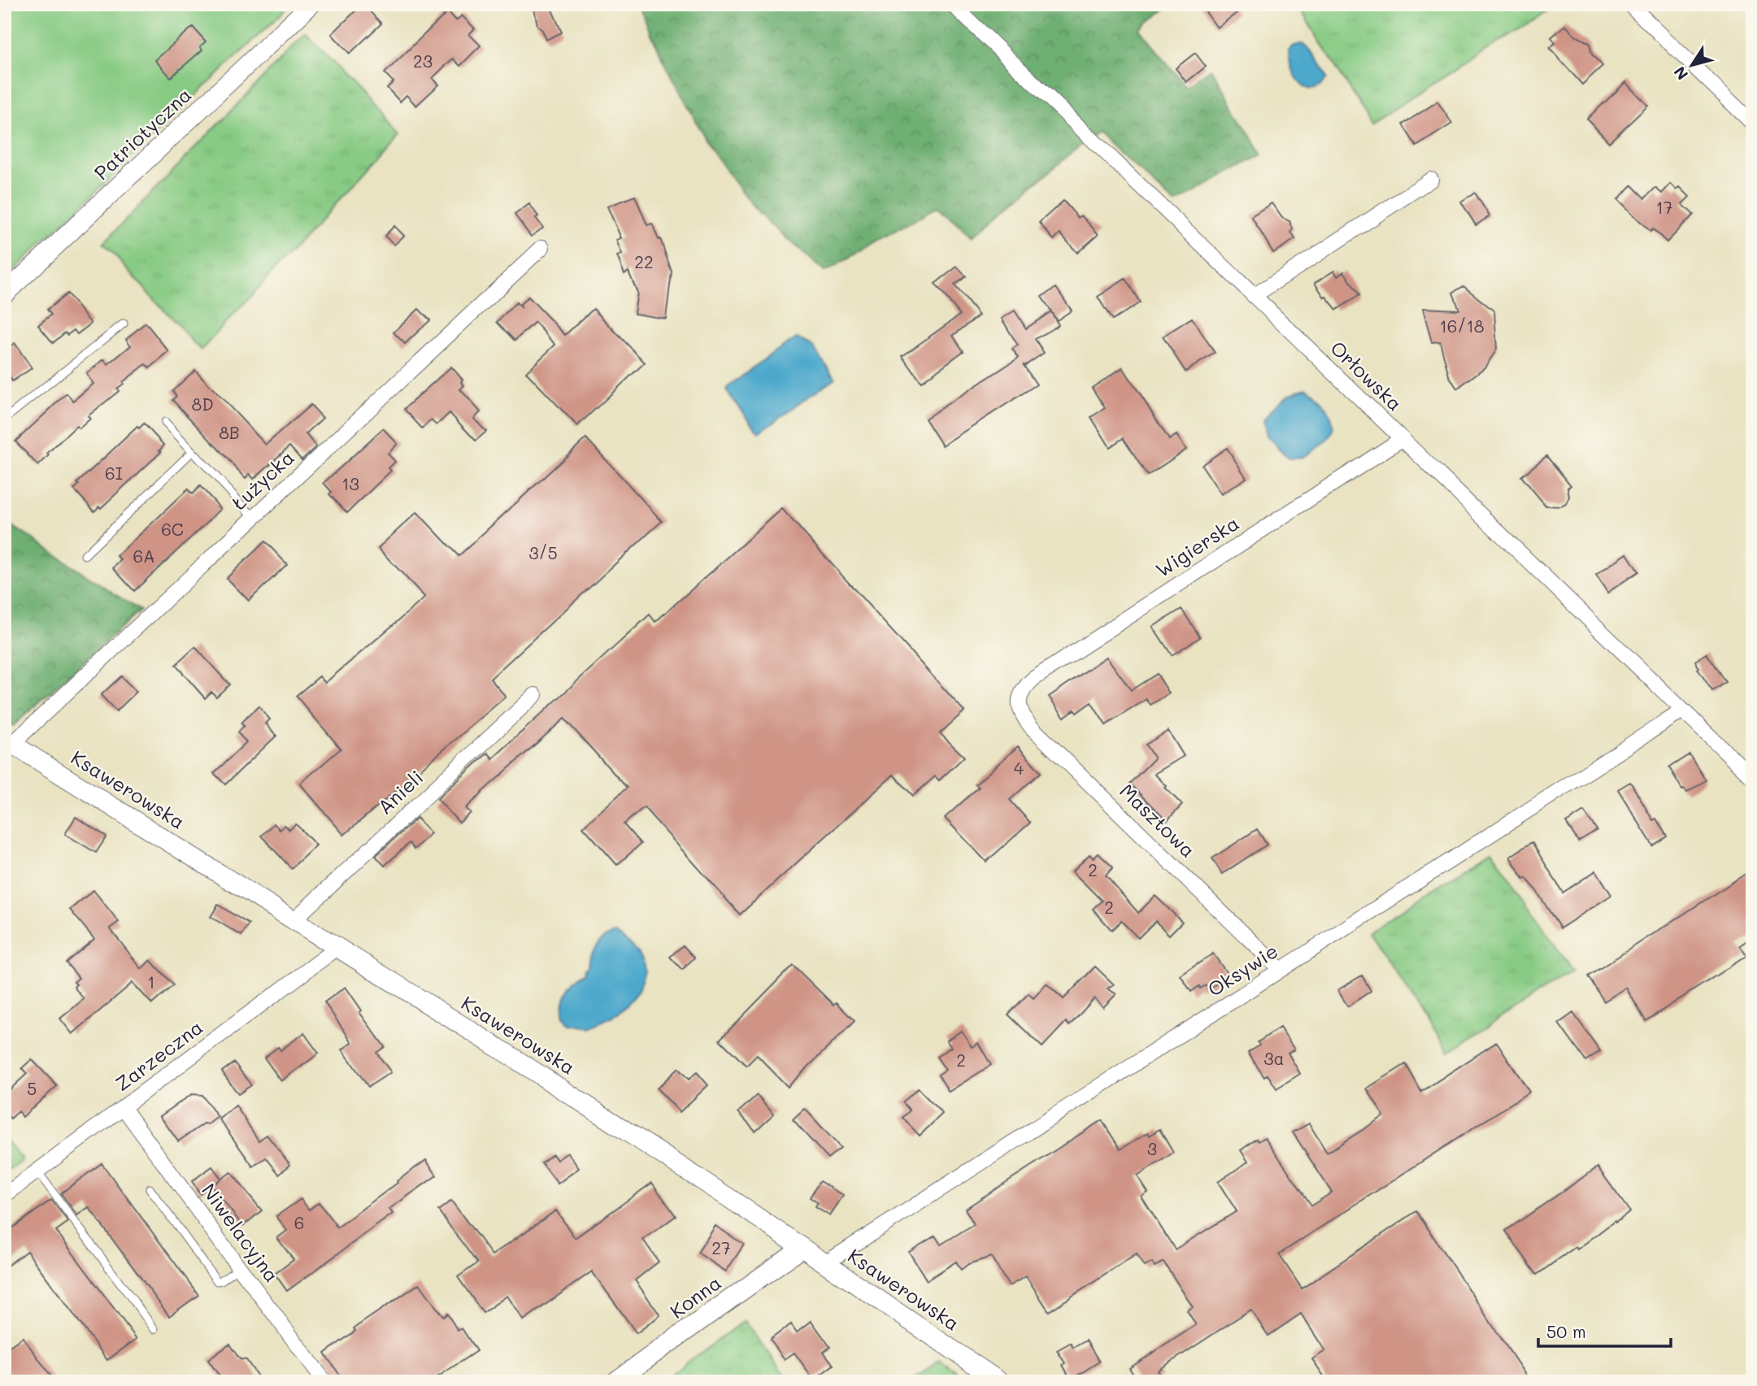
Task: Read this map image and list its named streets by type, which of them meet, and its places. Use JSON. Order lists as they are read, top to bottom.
{
  "streets": {
    "street": [
      "Patriotyczna",
      "Orłowska",
      "Łużycka",
      "Wigierska",
      "Ksawerowska",
      "Anieli",
      "Masztowa",
      "Oksywie",
      "Zarzeczna",
      "Niwelacyjna",
      "Konna"
    ]
  },
  "crossings": [
    ["Orłowska", "Wigierska"],
    ["Orłowska", "Oksywie"],
    ["Łużycka", "Ksawerowska"],
    ["Wigierska", "Masztowa"],
    ["Ksawerowska", "Anieli"],
    ["Ksawerowska", "Oksywie"],
    ["Ksawerowska", "Zarzeczna"],
    ["Ksawerowska", "Konna"],
    ["Masztowa", "Oksywie"],
    ["Zarzeczna", "Niwelacyjna"]
  ],
  "house_numbers": [
    "23",
    "17",
    "22",
    "16/18",
    "8D",
    "8B",
    "6I",
    "13",
    "6C",
    "3/5",
    "6A",
    "4",
    "2",
    "2",
    "1",
    "3a",
    "2",
    "5",
    "3",
    "6",
    "27"
  ],
  "scale_bar": "50 m",
  "north": "bottom left"
}
